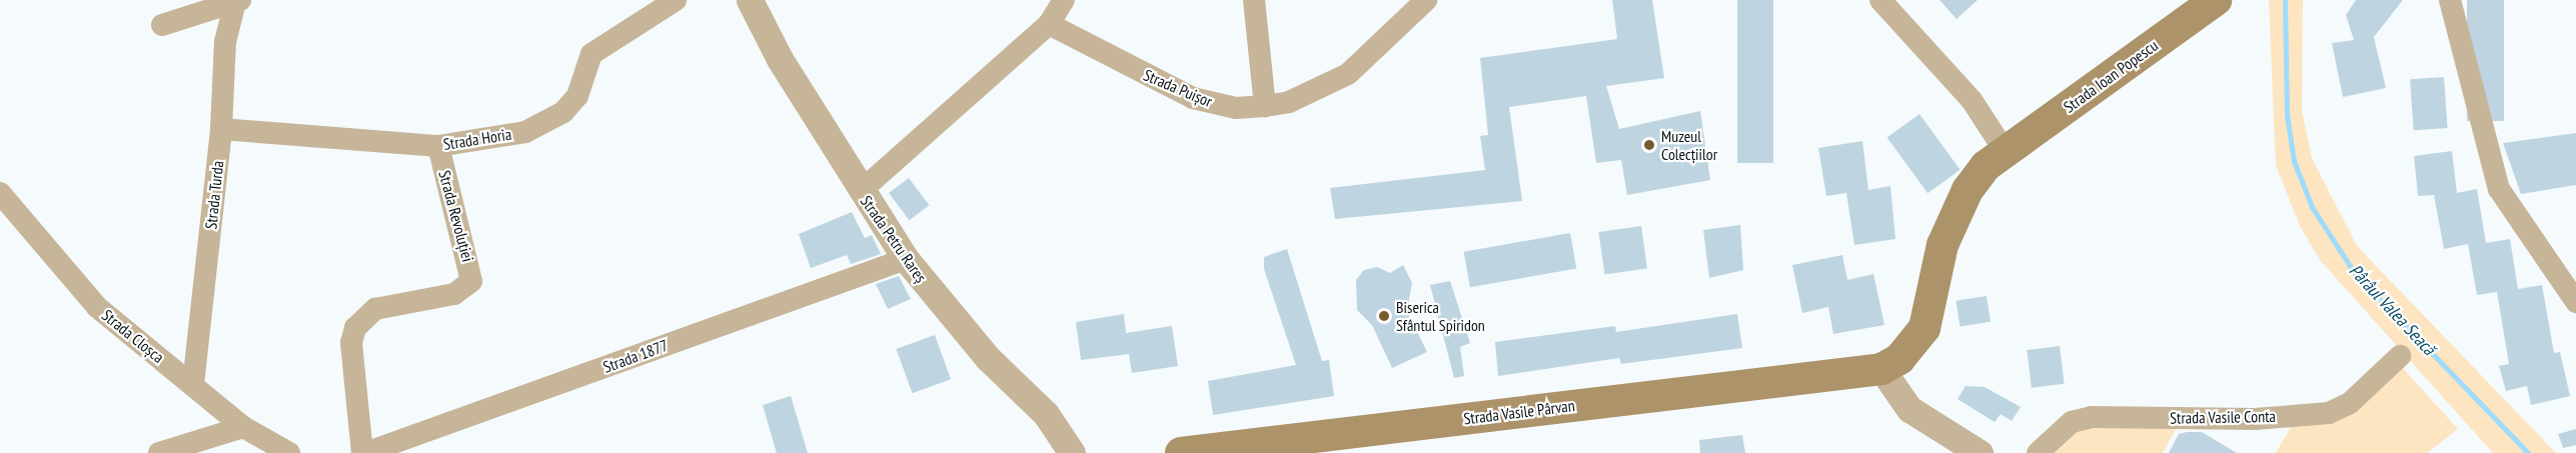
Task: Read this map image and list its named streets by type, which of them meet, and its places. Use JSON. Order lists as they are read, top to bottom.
{
  "streets": {
    "main road": ["Strada Ioan Popescu", "Strada Vasile Pârvan"],
    "street": [
      "Strada Puișor",
      "Strada Horia",
      "Strada Turda",
      "Strada Revoluției",
      "Strada Petru Rareș",
      "Strada Cloșca",
      "Strada 1877",
      "Strada Vasile Conta"
    ]
  },
  "crossings": [
    ["Strada Ioan Popescu", "Strada Vasile Pârvan"],
    ["Strada Horia", "Strada Turda"],
    ["Strada Horia", "Strada Revoluției"],
    ["Strada Turda", "Strada Cloșca"],
    ["Strada Revoluției", "Strada 1877"],
    ["Strada Petru Rareș", "Strada 1877"]
  ],
  "water": ["Pârâul Valea Seacă"],
  "places": ["Muzeul Colecțiilor", "Biserica Sfântul Spiridon"]
}
